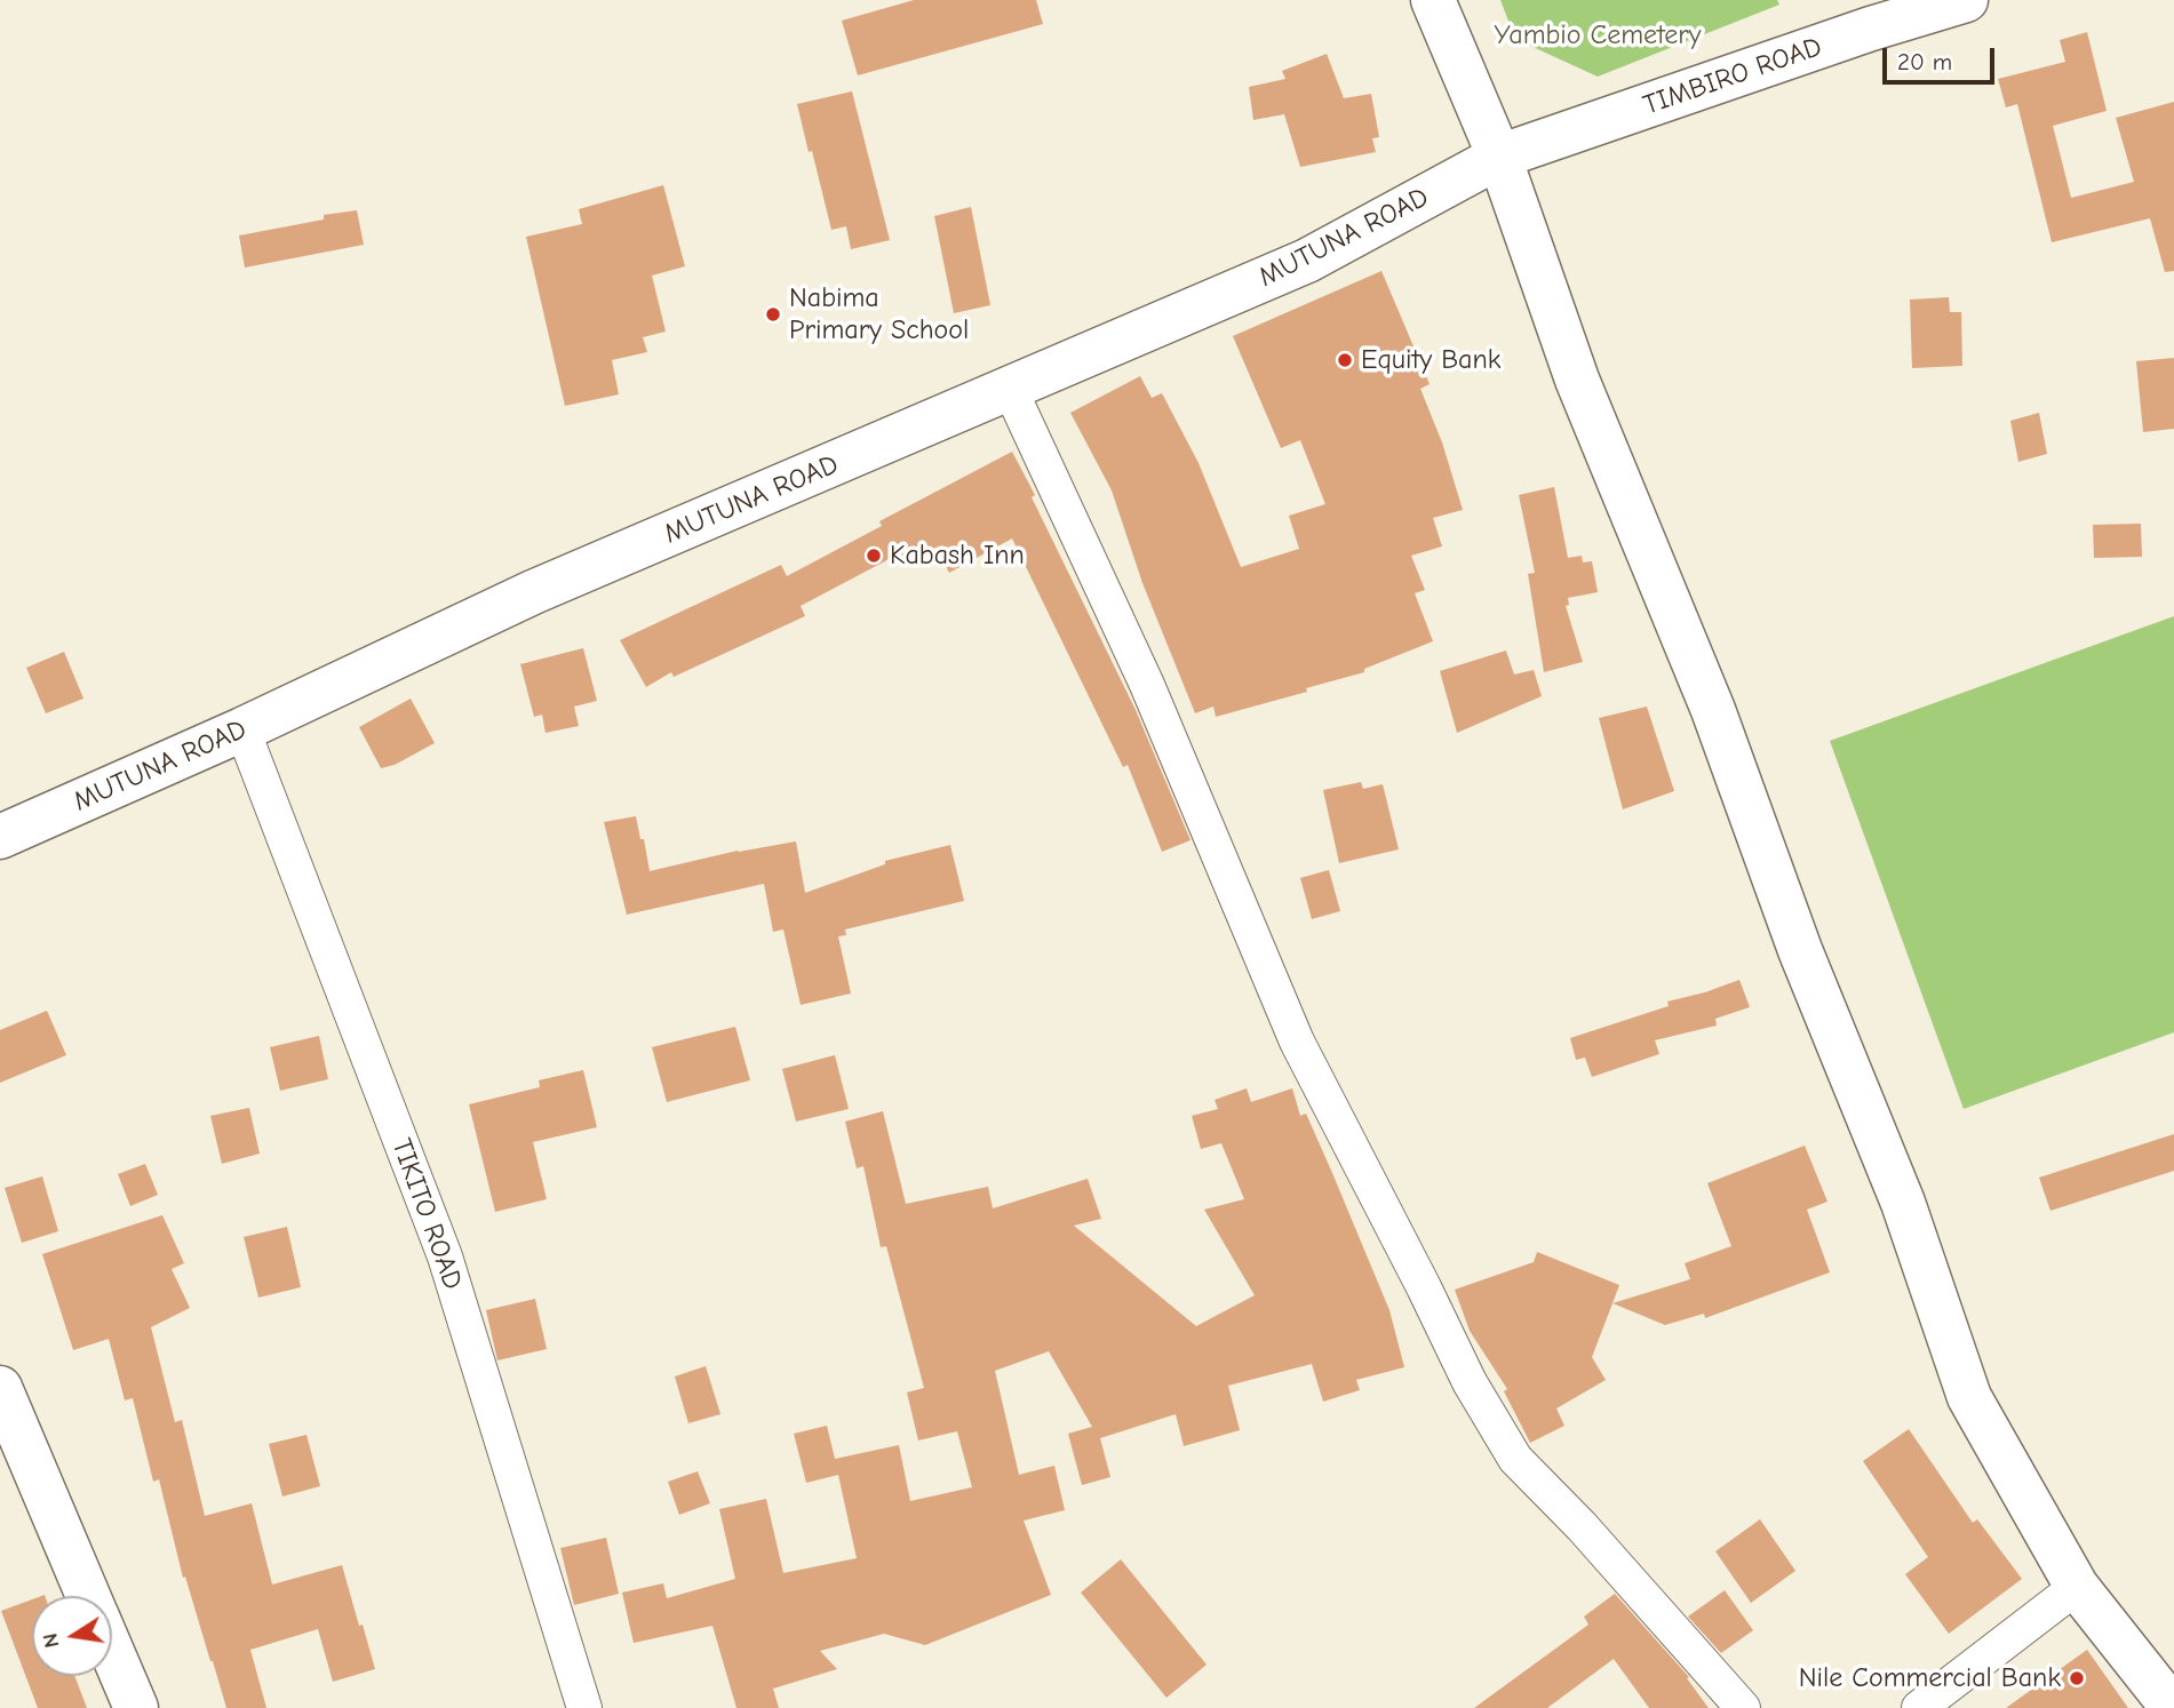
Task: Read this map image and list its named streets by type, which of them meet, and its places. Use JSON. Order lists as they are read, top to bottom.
{
  "streets": {
    "main road": ["TIMBIRO ROAD", "MUTUNA ROAD"],
    "street": ["TIKITO ROAD"]
  },
  "crossings": [
    ["TIMBIRO ROAD", "MUTUNA ROAD"],
    ["MUTUNA ROAD", "TIKITO ROAD"]
  ],
  "parks": ["Yambio Cemetery"],
  "places": [
    "Nabima Primary School",
    "Equity Bank",
    "Kabash Inn",
    "Nile Commercial Bank"
  ],
  "scale_bar": "20 m",
  "north": "left"
}
